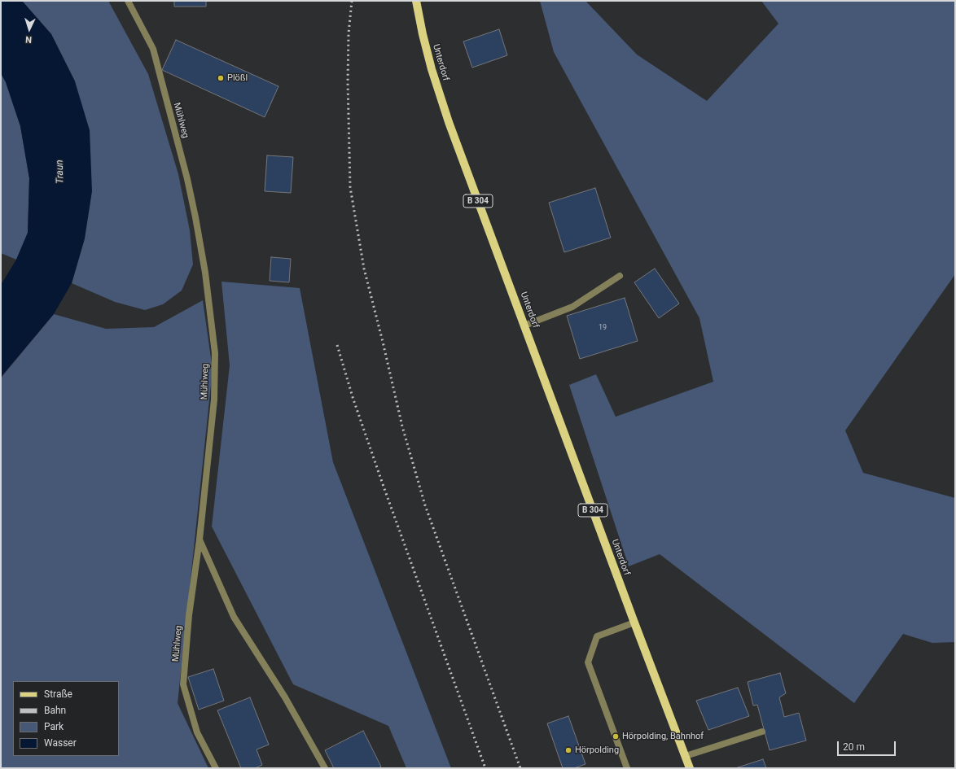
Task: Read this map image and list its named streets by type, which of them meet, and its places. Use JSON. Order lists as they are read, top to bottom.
{
  "streets": {
    "main road": ["Unterdorf", "B 304"],
    "street": ["Mühlweg"]
  },
  "water": ["Traun"],
  "places": ["Plößl", "Hörpolding, Bahnhof", "Hörpolding"],
  "house_numbers": ["19"],
  "legend": [
    "Straße",
    "Bahn",
    "Park",
    "Wasser"
  ],
  "scale_bar": "20 m",
  "north": "bottom"
}
